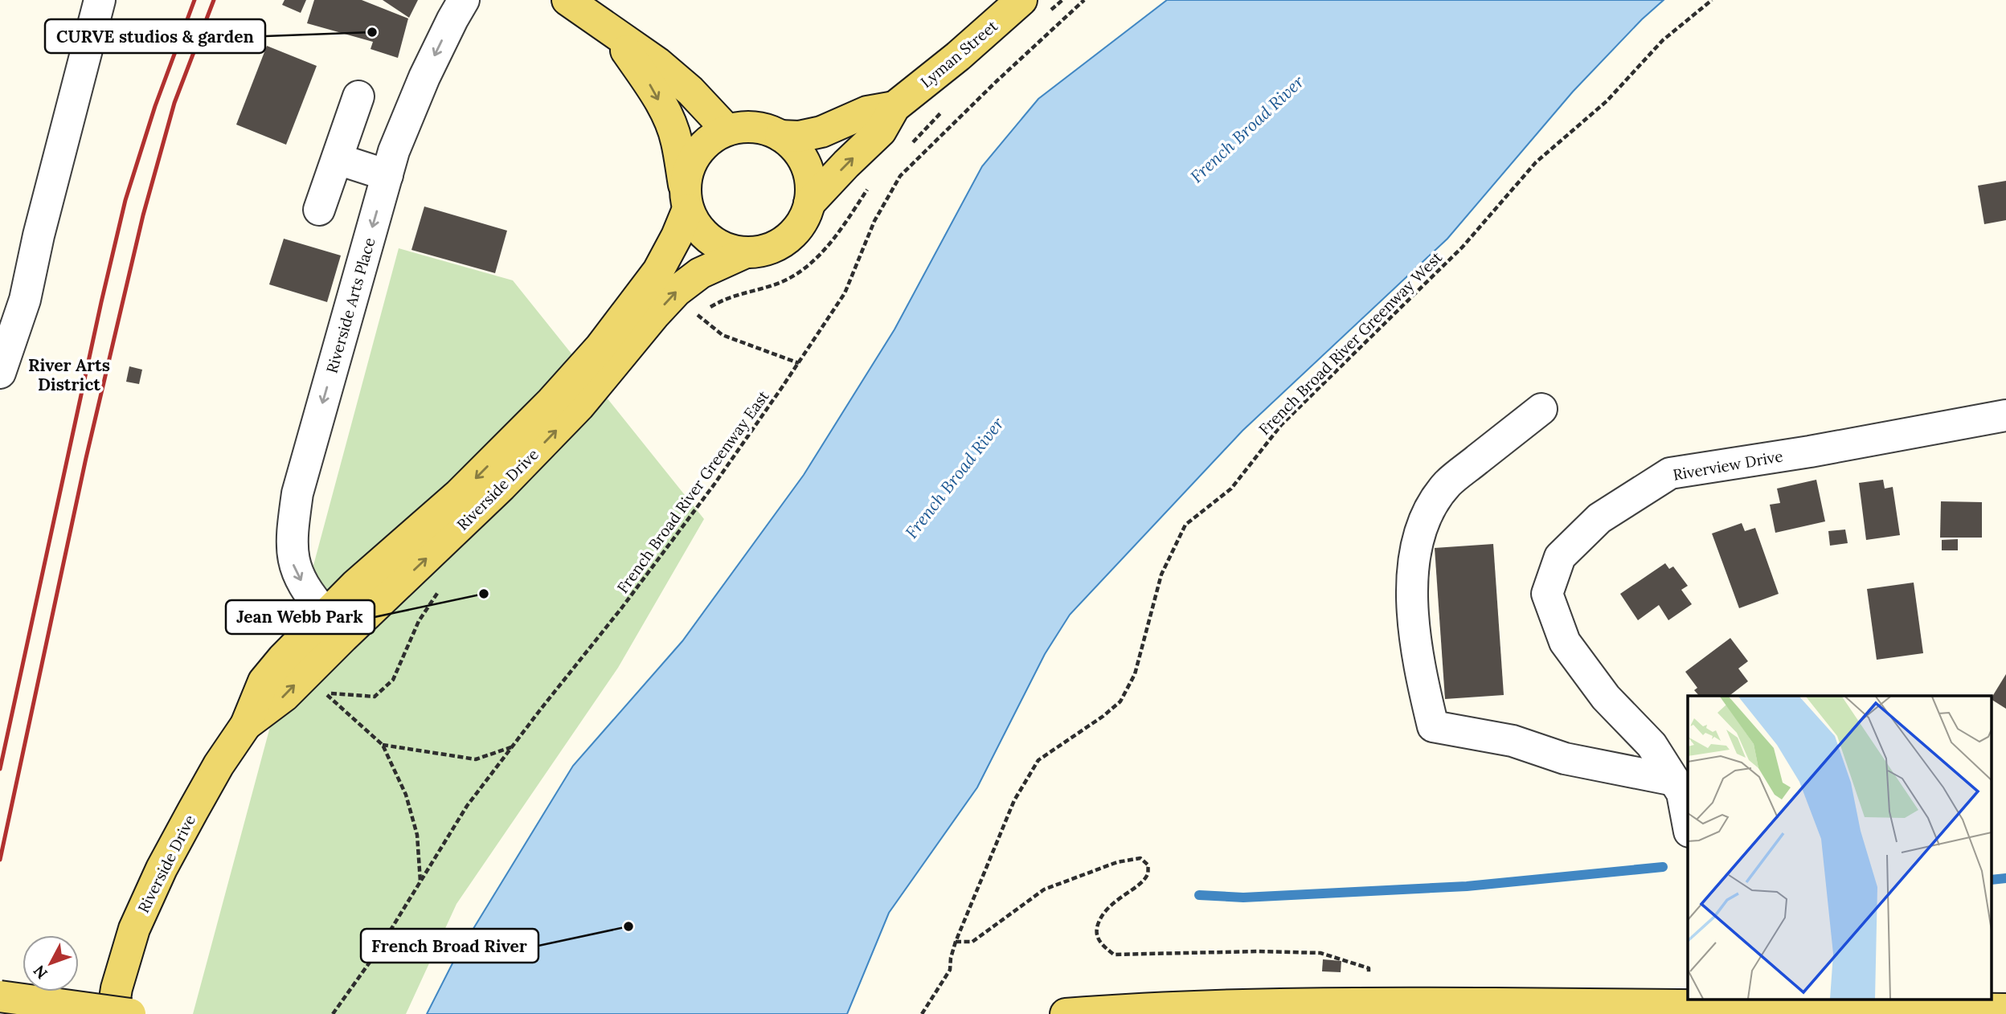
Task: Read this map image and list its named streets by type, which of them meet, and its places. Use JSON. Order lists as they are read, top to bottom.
{
  "streets": {
    "main road": ["Lyman Street", "Riverside Drive"],
    "street": ["Riverside Arts Place", "Riverview Drive"],
    "path": ["French Broad River Greenway West", "French Broad River Greenway East"]
  },
  "crossings": [
    ["Lyman Street", "Riverside Drive"],
    ["Riverside Arts Place", "Riverside Drive"]
  ],
  "one_way": ["Riverside Arts Place"],
  "districts": ["River Arts District"],
  "water": ["French Broad River"],
  "places": ["CURVE studios & garden", "Jean Webb Park", "French Broad River"],
  "north": "bottom left"
}
